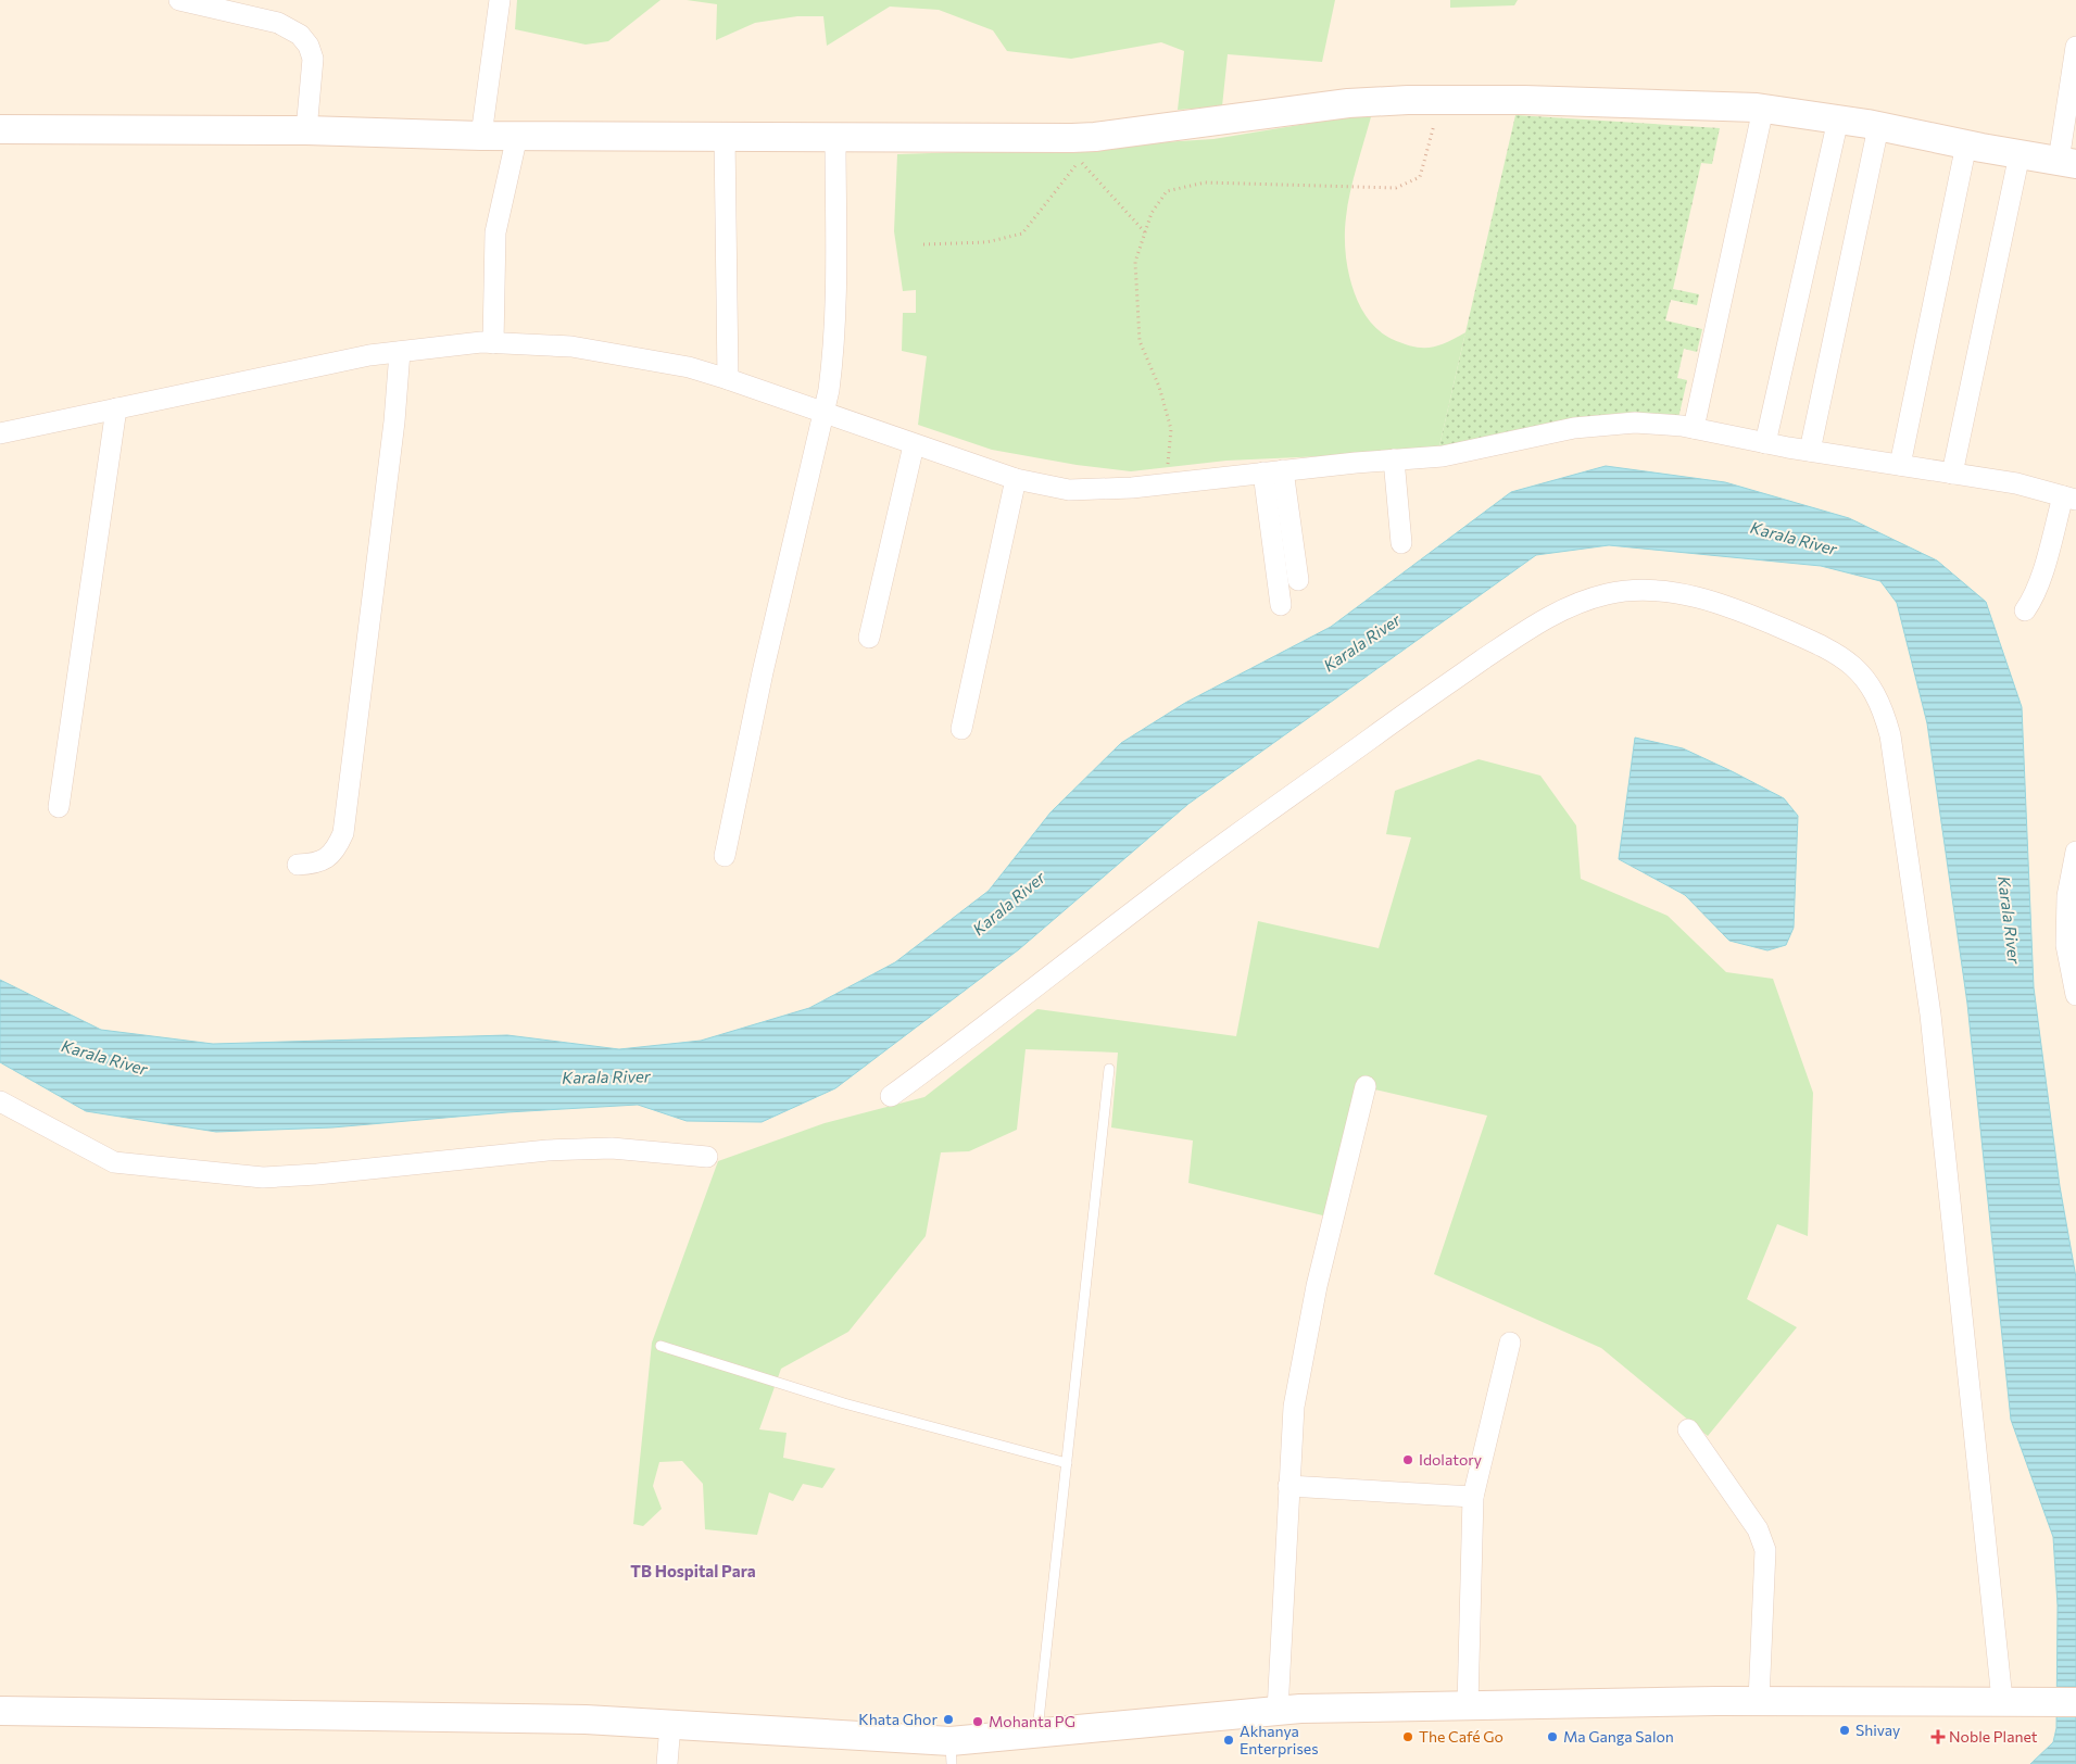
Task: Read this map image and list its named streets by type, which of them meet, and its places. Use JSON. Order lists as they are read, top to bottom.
{
  "districts": ["TB Hospital Para"],
  "water": ["Karala River"],
  "places": {
    "other": [
      "Idolatory",
      "Khata Ghor",
      "Mohanta PG",
      "Shivay",
      "The Café Go",
      "Ma Ganga Salon",
      "Akhanya Enterprises"
    ],
    "health": ["Noble Planet"]
  }
}
